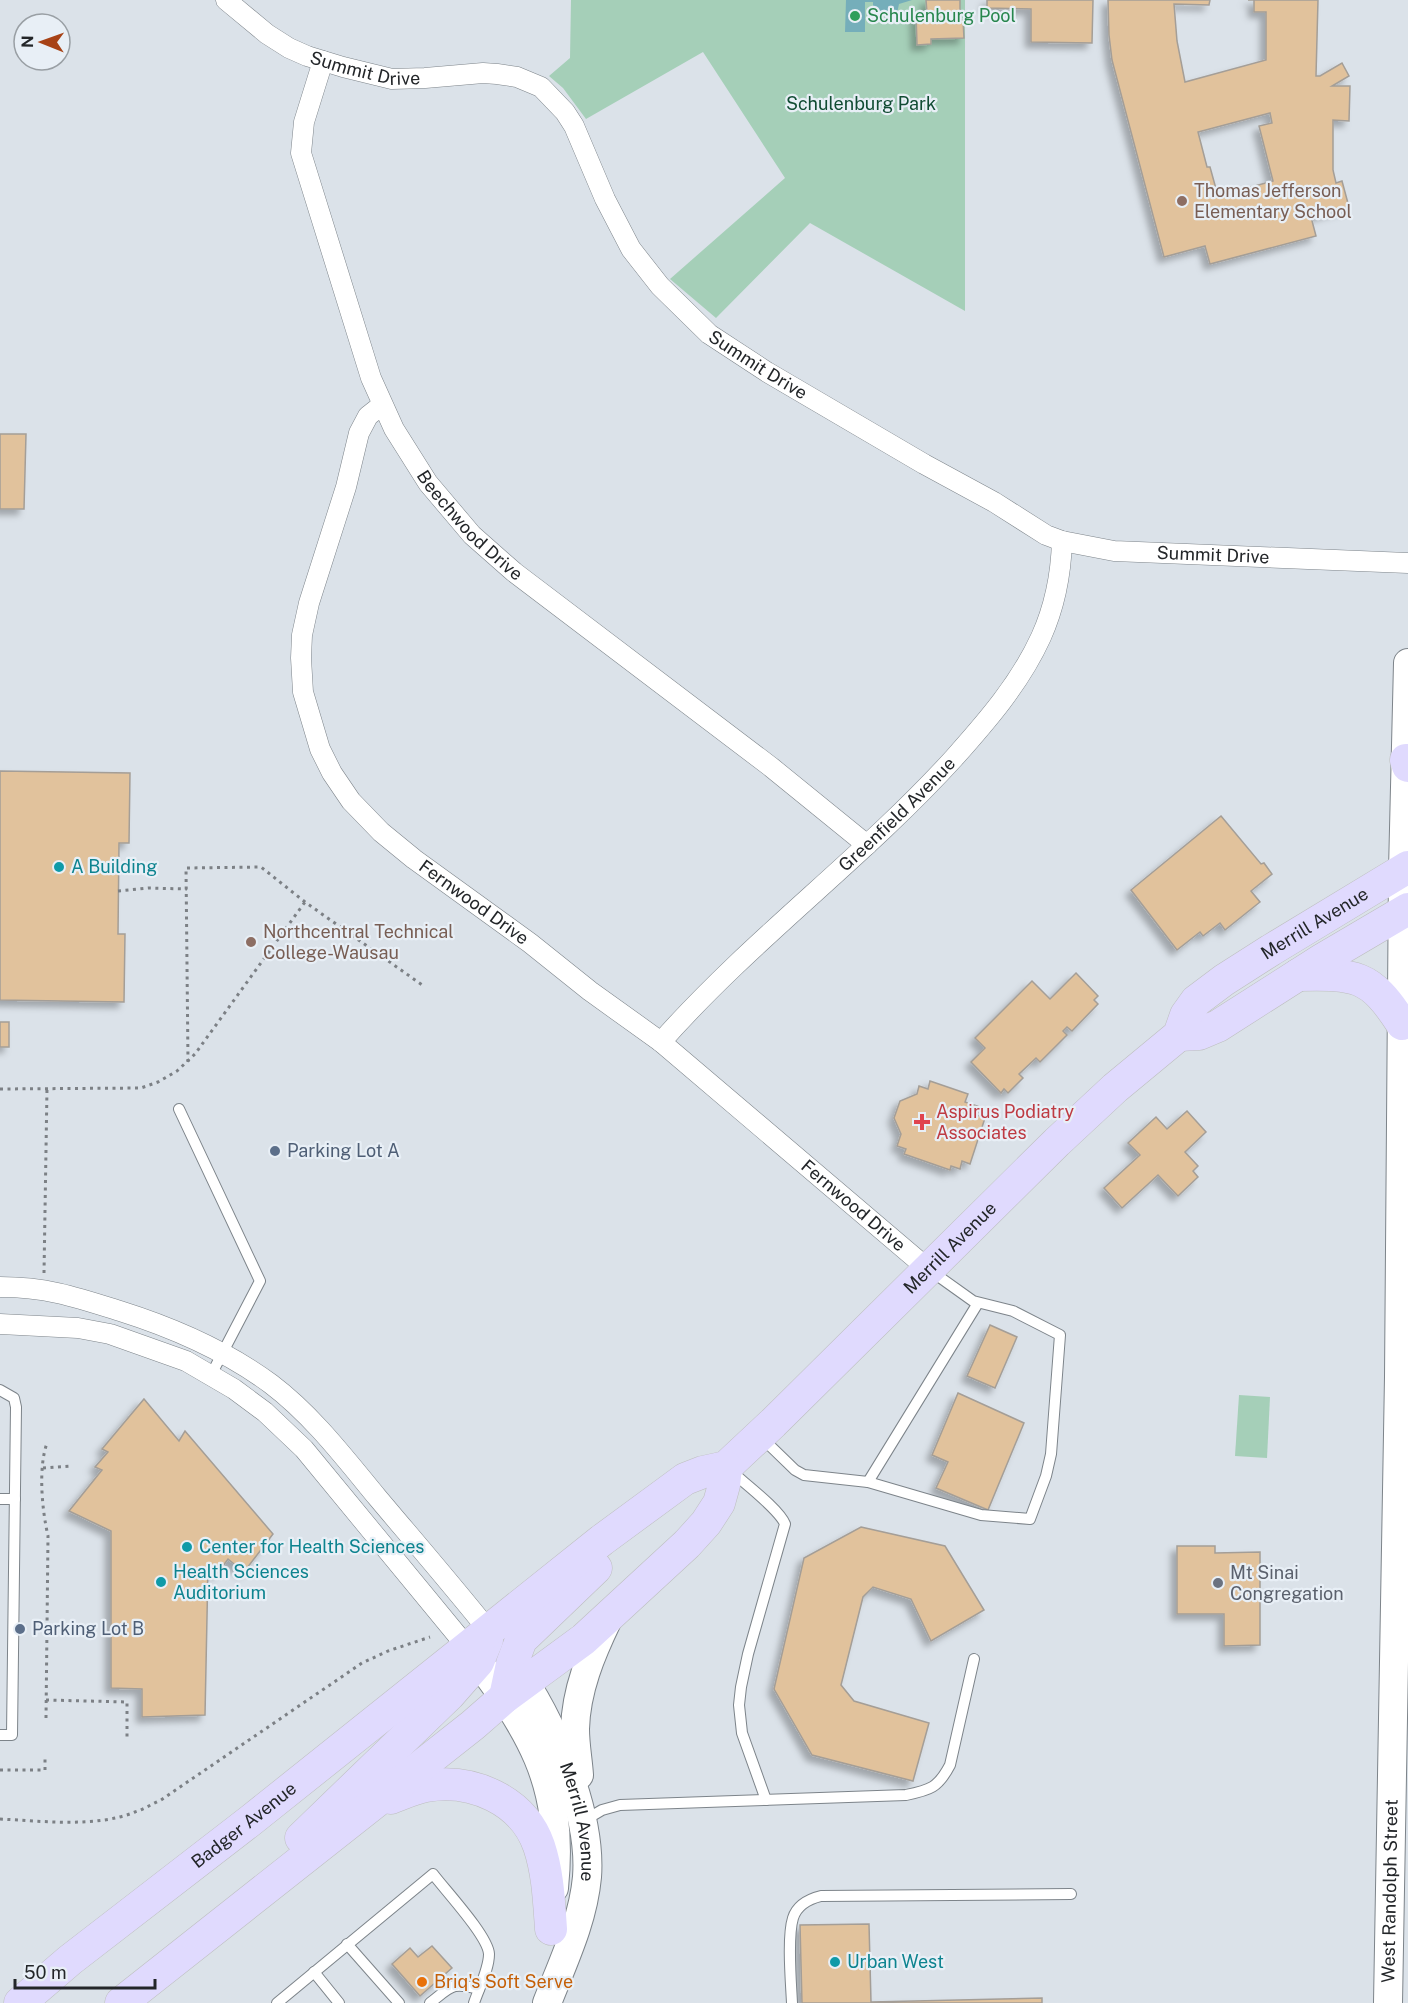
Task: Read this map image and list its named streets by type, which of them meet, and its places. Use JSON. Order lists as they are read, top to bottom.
{
  "streets": {
    "main road": ["Merrill Avenue", "Badger Avenue"],
    "street": [
      "Summit Drive",
      "Beechwood Drive",
      "Greenfield Avenue",
      "Fernwood Drive",
      "West Randolph Street"
    ]
  },
  "crossings": [
    ["Summit Drive", "Beechwood Drive"],
    ["Summit Drive", "Greenfield Avenue"],
    ["Beechwood Drive", "Greenfield Avenue"],
    ["Beechwood Drive", "Fernwood Drive"],
    ["Greenfield Avenue", "Fernwood Drive"],
    ["Fernwood Drive", "Merrill Avenue"],
    ["Merrill Avenue", "Badger Avenue"],
    ["Merrill Avenue", "West Randolph Street"]
  ],
  "parks": ["Schulenburg Park"],
  "places": {
    "other": [
      "Schulenburg Pool",
      "Thomas Jefferson Elementary School",
      "A Building",
      "Northcentral Technical College-Wausau",
      "Parking Lot A",
      "Center for Health Sciences",
      "Health Sciences Auditorium",
      "Mt Sinai Congregation",
      "Parking Lot B",
      "Urban West",
      "Briq's Soft Serve"
    ],
    "health": ["Aspirus Podiatry Associates"]
  },
  "scale_bar": "50 m",
  "north": "left"
}
